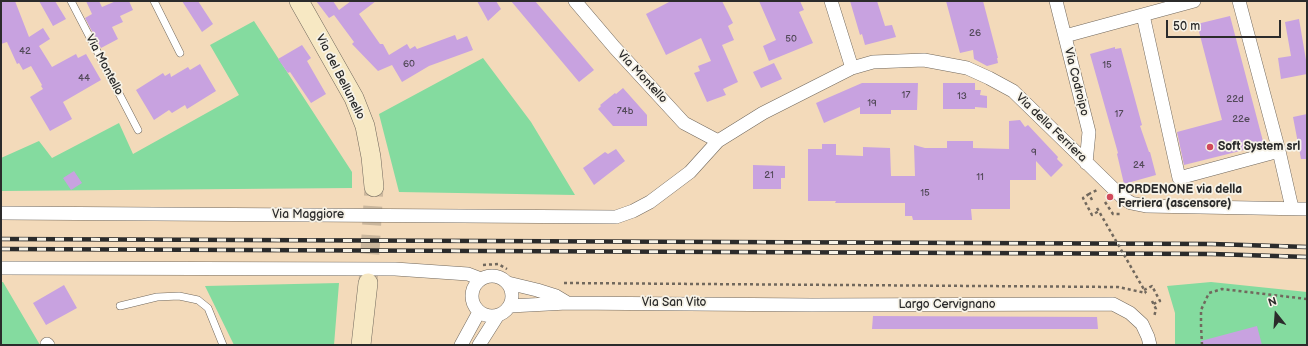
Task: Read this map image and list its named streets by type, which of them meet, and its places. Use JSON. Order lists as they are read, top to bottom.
{
  "streets": {
    "street": [
      "Via Montello",
      "Via del Bellunello",
      "Via Codroipo",
      "Via della Ferriera",
      "Via Maggiore",
      "Via San Vito",
      "Largo Cervignano"
    ]
  },
  "crossings": [
    ["Via Montello", "Via della Ferriera"],
    ["Via Codroipo", "Via della Ferriera"],
    ["Via della Ferriera", "Via Maggiore"],
    ["Via San Vito", "Largo Cervignano"]
  ],
  "places": ["Soft System srl", "PORDENONE via della Ferriera (ascensore)"],
  "house_numbers": [
    "26",
    "50",
    "42",
    "60",
    "15",
    "44",
    "17",
    "13",
    "22d",
    "19",
    "74b",
    "17",
    "22e",
    "9",
    "24",
    "21",
    "11",
    "15"
  ],
  "scale_bar": "50 m",
  "north": "top"
}
